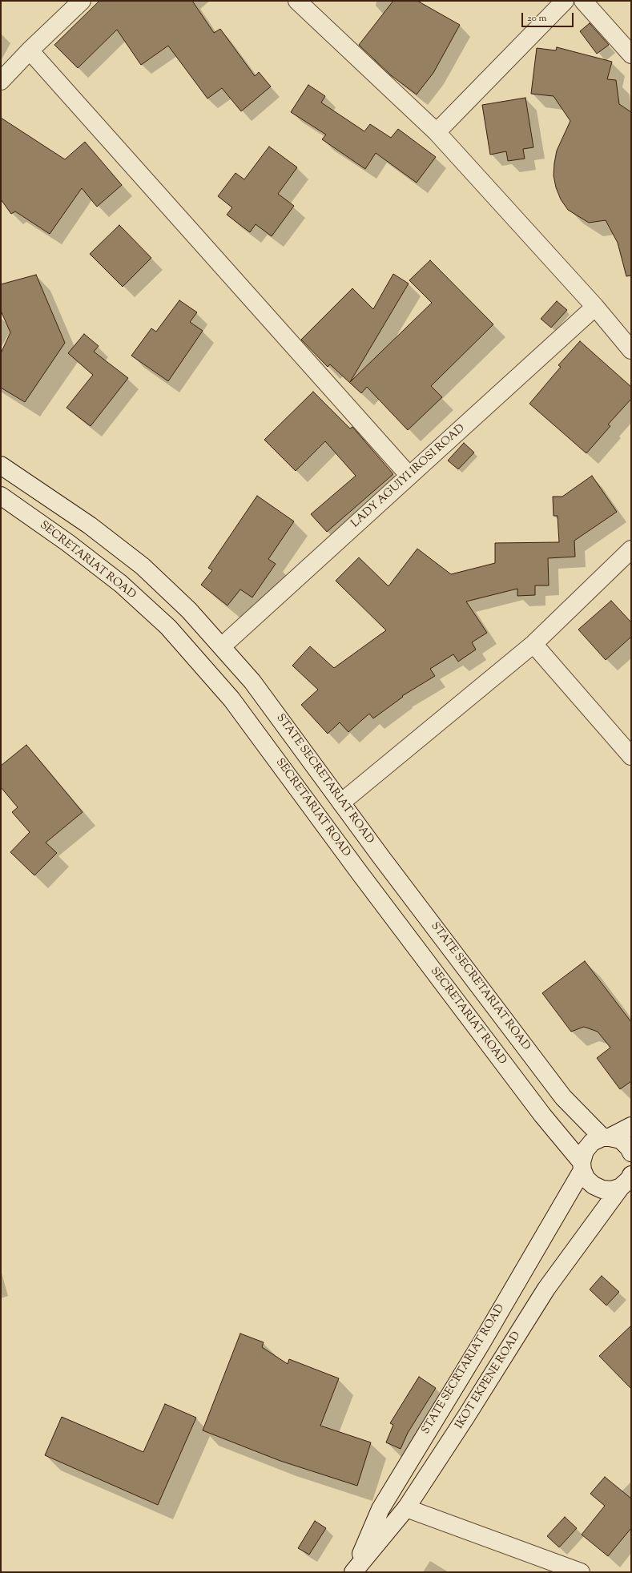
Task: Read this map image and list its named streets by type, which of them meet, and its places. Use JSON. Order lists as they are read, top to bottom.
{
  "streets": {
    "street": [
      "LADY AGUIYI IROSI ROAD",
      "SECRETARIAT ROAD",
      "STATE SECRETARIAT ROAD",
      "STATE SECRTARIAT ROAD",
      "IKOT EKPENE ROAD"
    ]
  },
  "crossings": [
    ["LADY AGUIYI IROSI ROAD", "STATE SECRETARIAT ROAD"],
    ["SECRETARIAT ROAD", "STATE SECRTARIAT ROAD"],
    ["SECRETARIAT ROAD", "IKOT EKPENE ROAD"],
    ["STATE SECRETARIAT ROAD", "STATE SECRTARIAT ROAD"],
    ["STATE SECRTARIAT ROAD", "IKOT EKPENE ROAD"]
  ],
  "scale_bar": "20 m"
}
